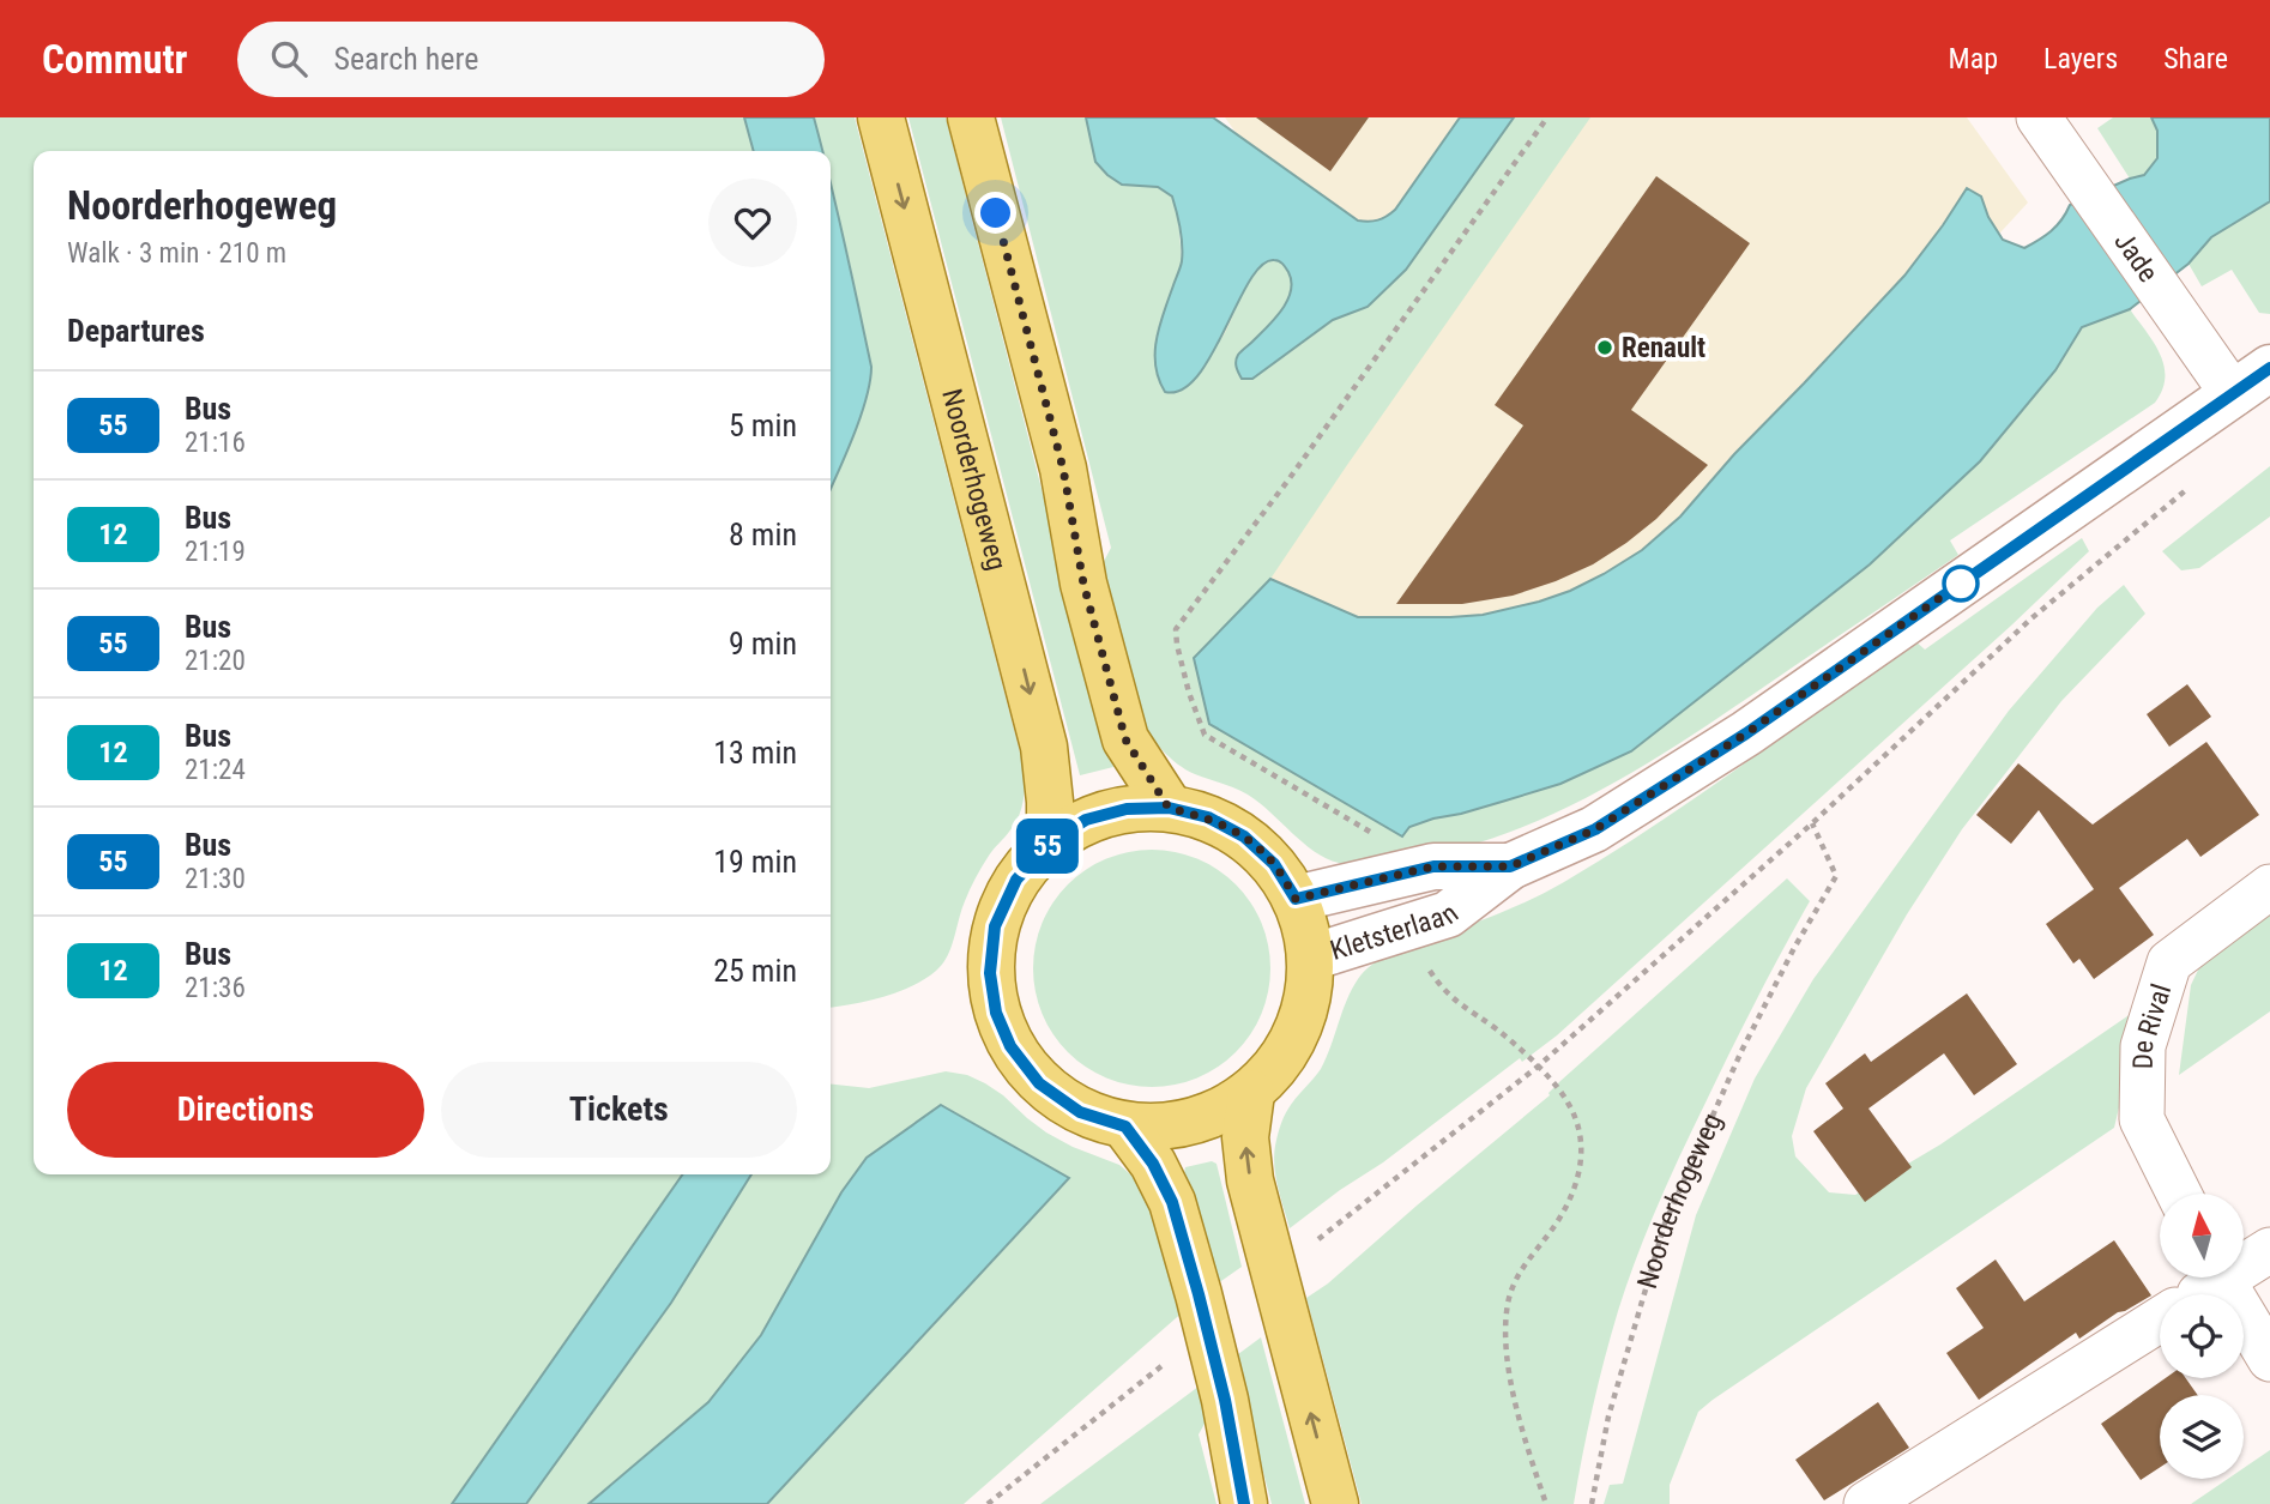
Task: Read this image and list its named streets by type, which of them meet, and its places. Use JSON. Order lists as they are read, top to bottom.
{
  "streets": {
    "main road": ["Noorderhogeweg", "Kletsterlaan"],
    "street": ["Jade", "De Rival"]
  },
  "crossings": [
    ["Jade", "Kletsterlaan"]
  ],
  "places": ["Renault"],
  "lines": ["bus line 55"],
  "north": "top",
  "page": {
    "header": "Commutr",
    "search": "Search here",
    "nav": ["Map", "Layers", "Share"],
    "on_map": "55",
    "heading": [
      ["Noorderhogeweg", "Walk · 3 min · 210 m"],
      "Departures"
    ],
    "list": [
      {
        "mark": "55",
        "name": "Bus",
        "note": "21:16",
        "value": "5 min"
      },
      {
        "mark": "12",
        "name": "Bus",
        "note": "21:19",
        "value": "8 min"
      },
      {
        "mark": "55",
        "name": "Bus",
        "note": "21:20",
        "value": "9 min"
      },
      {
        "mark": "12",
        "name": "Bus",
        "note": "21:24",
        "value": "13 min"
      },
      {
        "mark": "55",
        "name": "Bus",
        "note": "21:30",
        "value": "19 min"
      },
      {
        "mark": "12",
        "name": "Bus",
        "note": "21:36",
        "value": "25 min"
      }
    ],
    "buttons": ["Directions", "Tickets"]
  }
}
